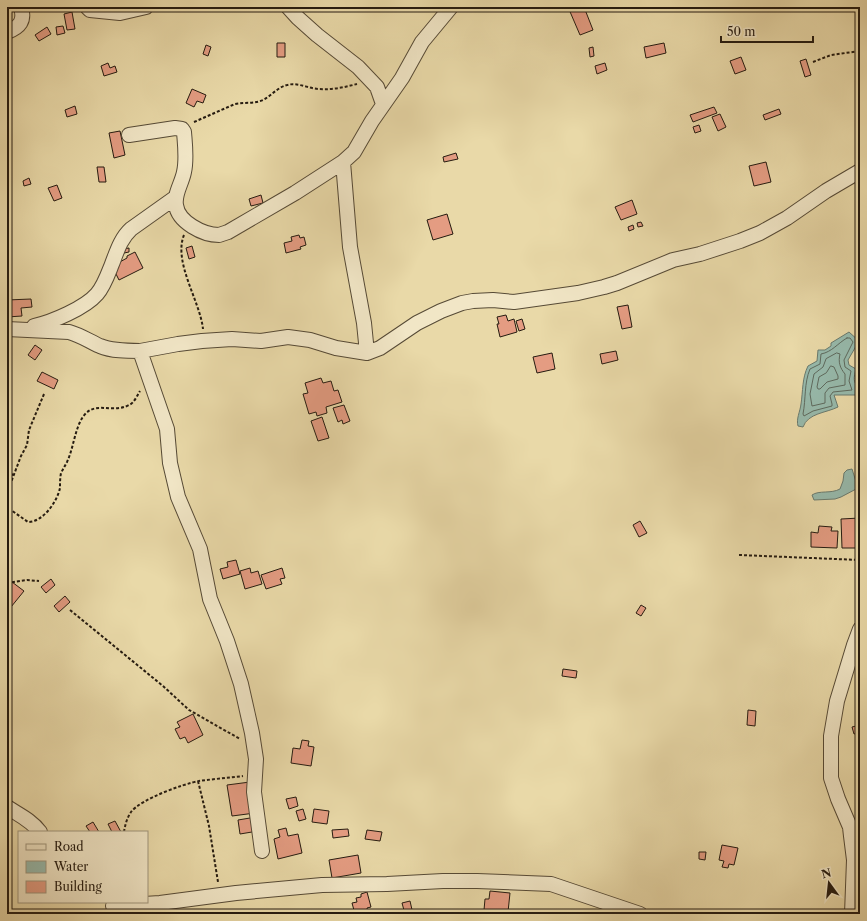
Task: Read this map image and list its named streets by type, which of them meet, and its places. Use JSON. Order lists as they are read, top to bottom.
{
  "legend": ["Road", "Water", "Building"],
  "scale_bar": "50 m",
  "north": "top"
}
